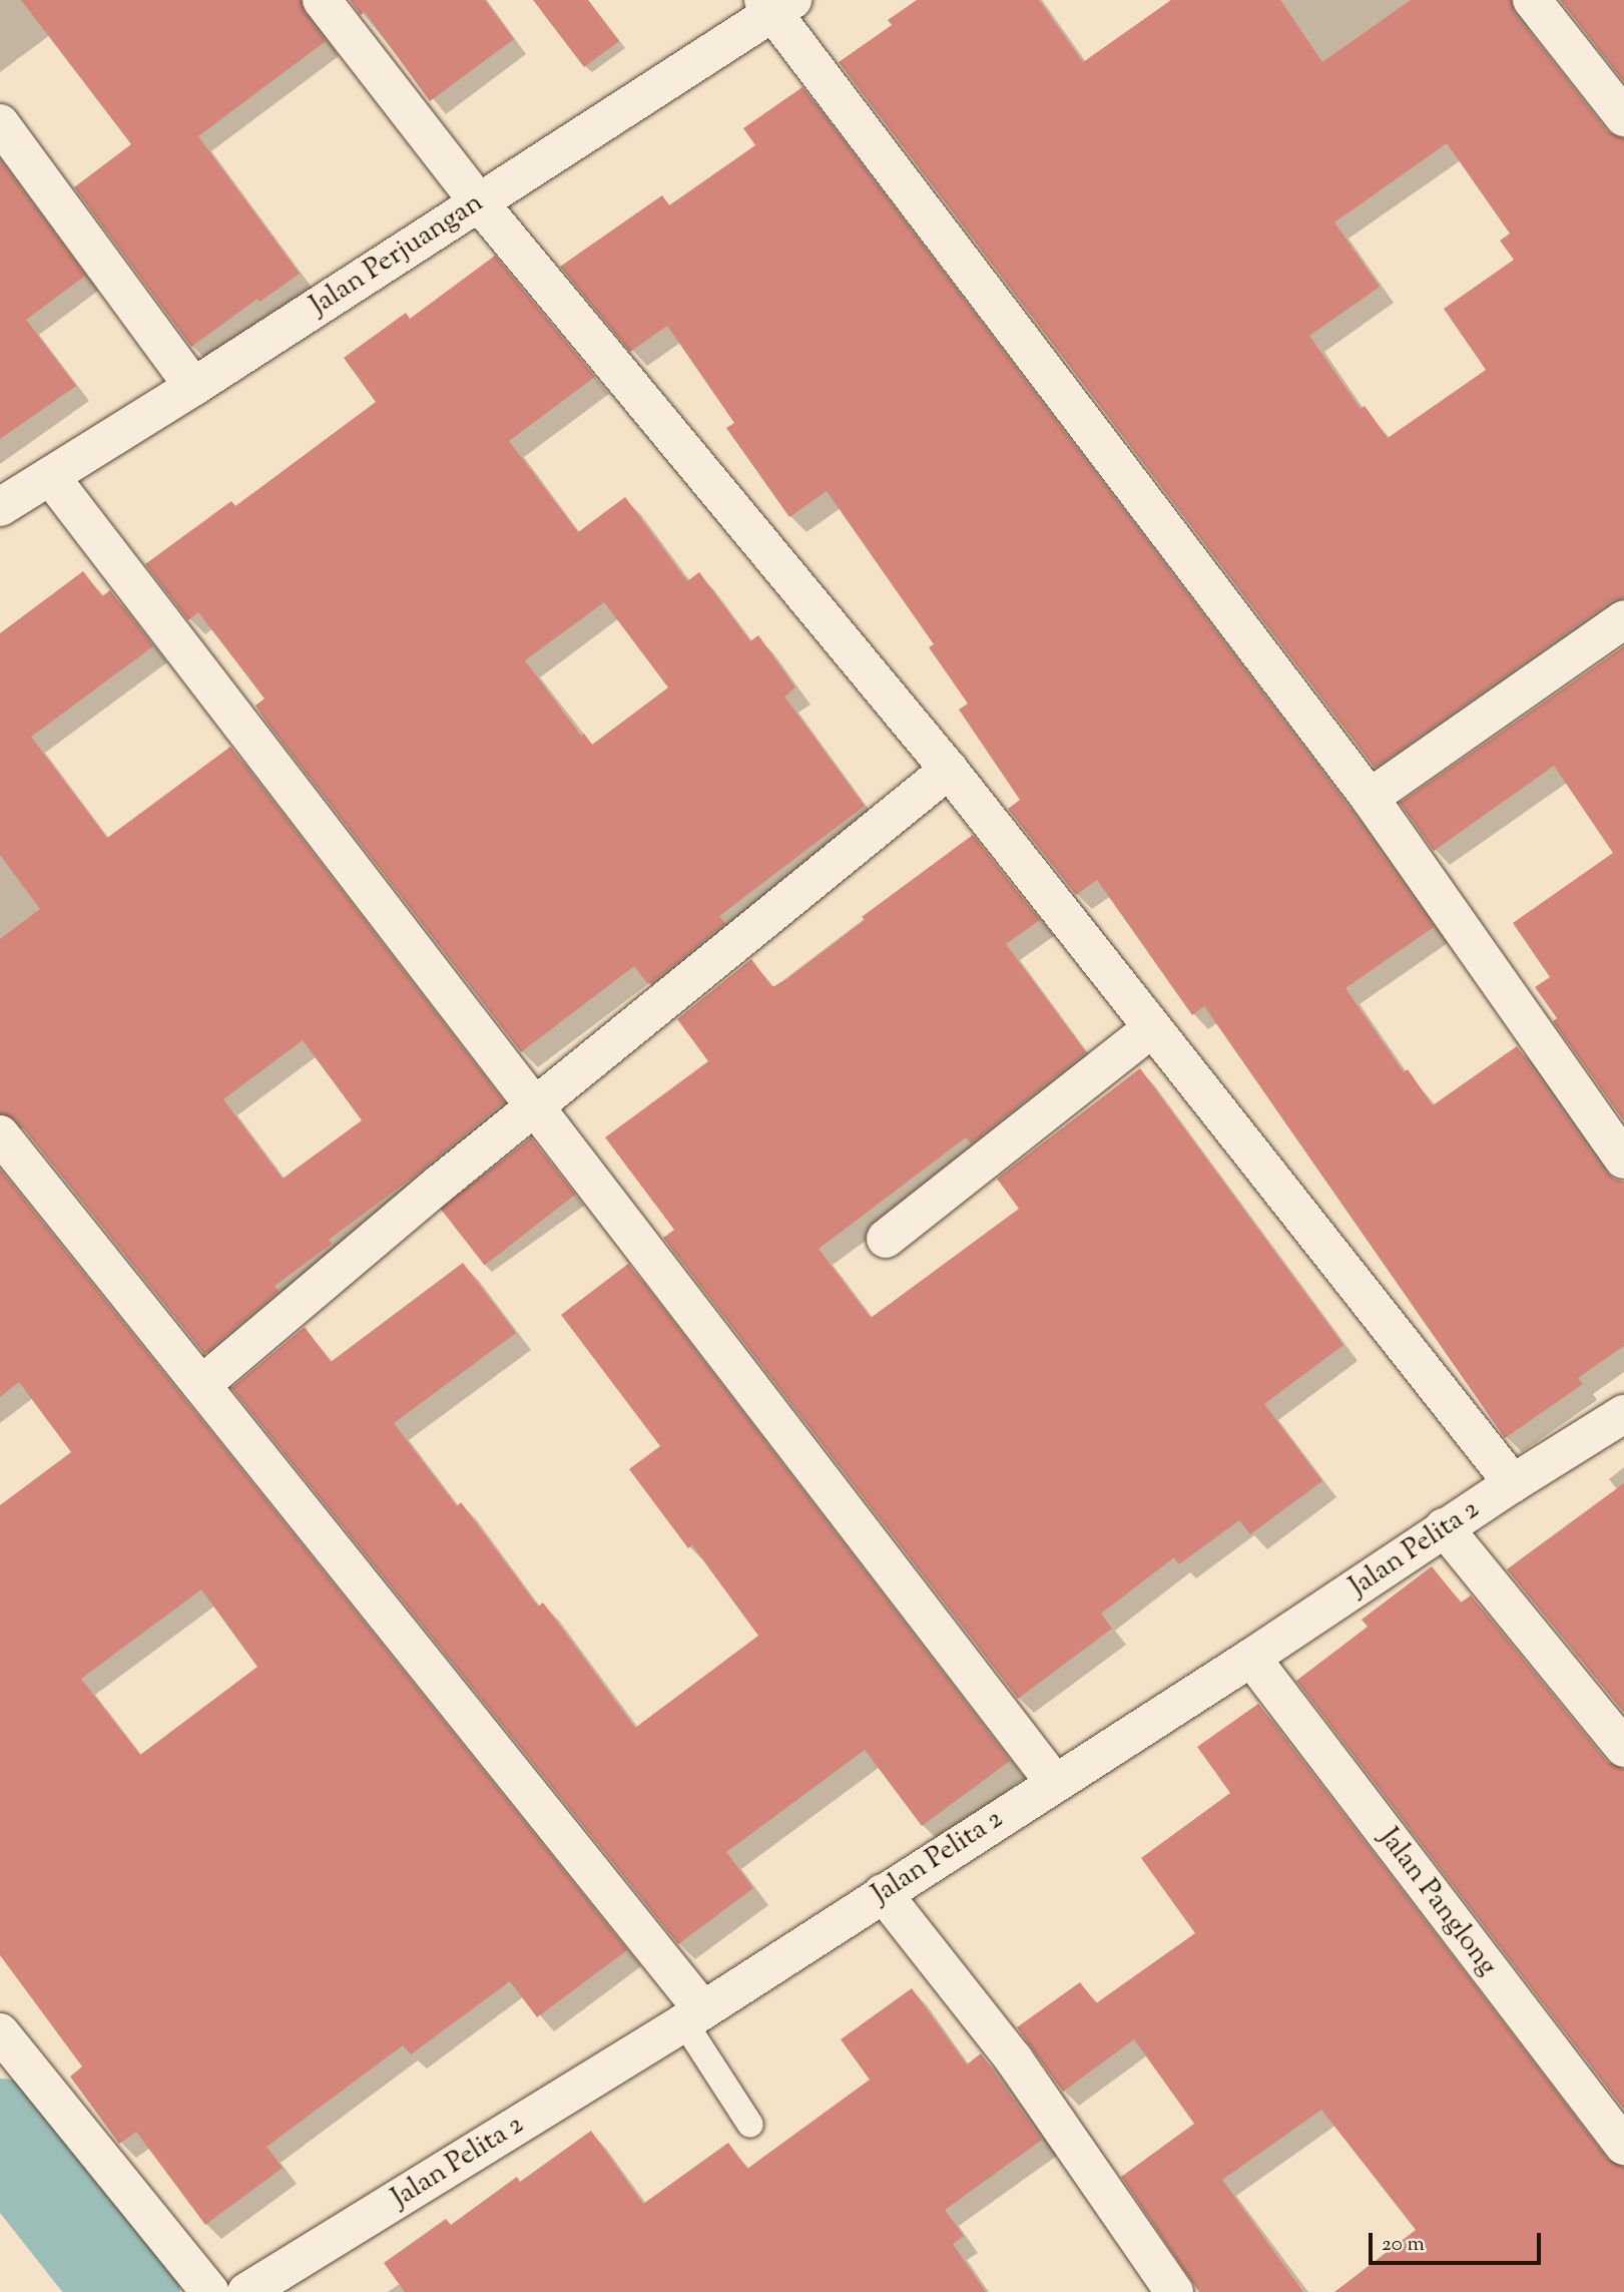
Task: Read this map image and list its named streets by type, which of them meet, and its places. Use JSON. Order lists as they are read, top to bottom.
{
  "streets": {
    "street": ["Jalan Perjuangan", "Jalan Pelita 2", "Jalan Panglong"]
  },
  "crossings": [
    ["Jalan Pelita 2", "Jalan Panglong"]
  ],
  "scale_bar": "20 m"
}
